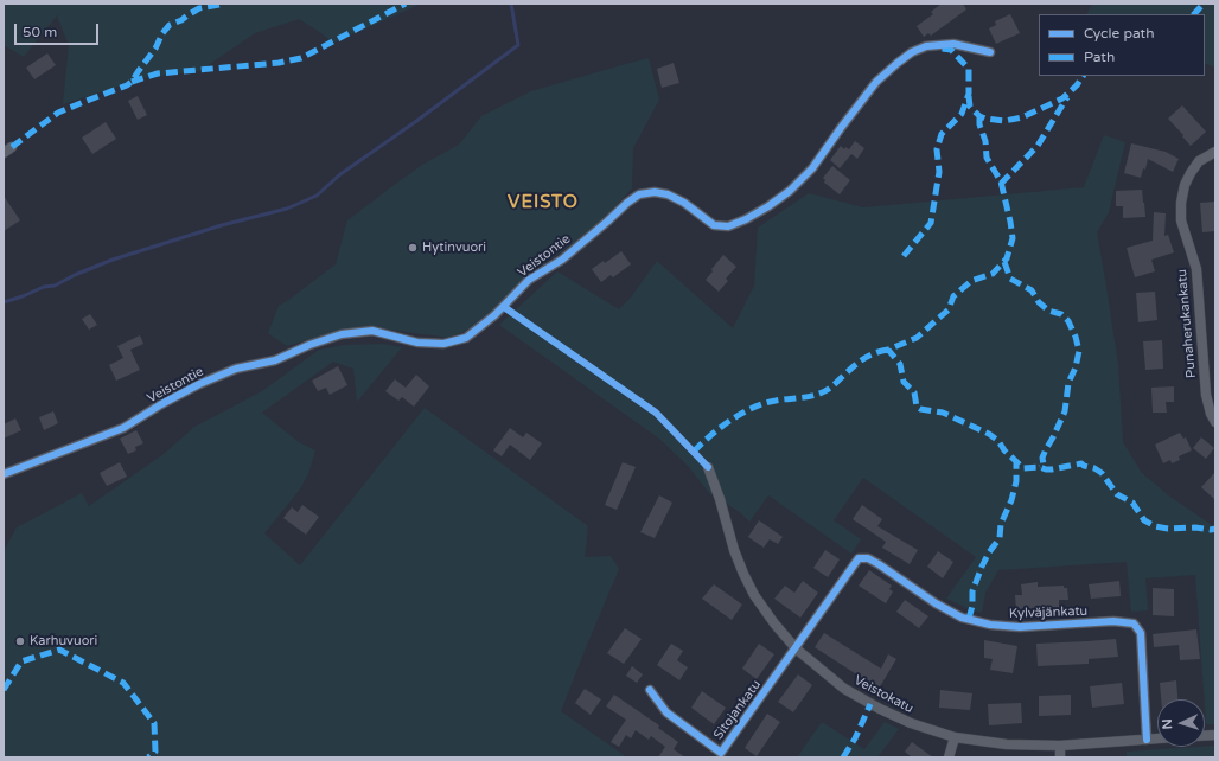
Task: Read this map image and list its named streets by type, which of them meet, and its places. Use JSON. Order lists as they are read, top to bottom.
{
  "streets": {
    "street": [
      "Veistontie",
      "Punaherukankatu",
      "Kylväjänkatu",
      "Veistokatu",
      "Sitojankatu"
    ]
  },
  "crossings": [
    ["Kylväjänkatu", "Veistokatu"],
    ["Kylväjänkatu", "Sitojankatu"],
    ["Veistokatu", "Sitojankatu"]
  ],
  "districts": ["VEISTO"],
  "places": ["Hytinvuori", "Karhuvuori"],
  "legend": ["Cycle path", "Path"],
  "scale_bar": "50 m",
  "north": "left"
}
